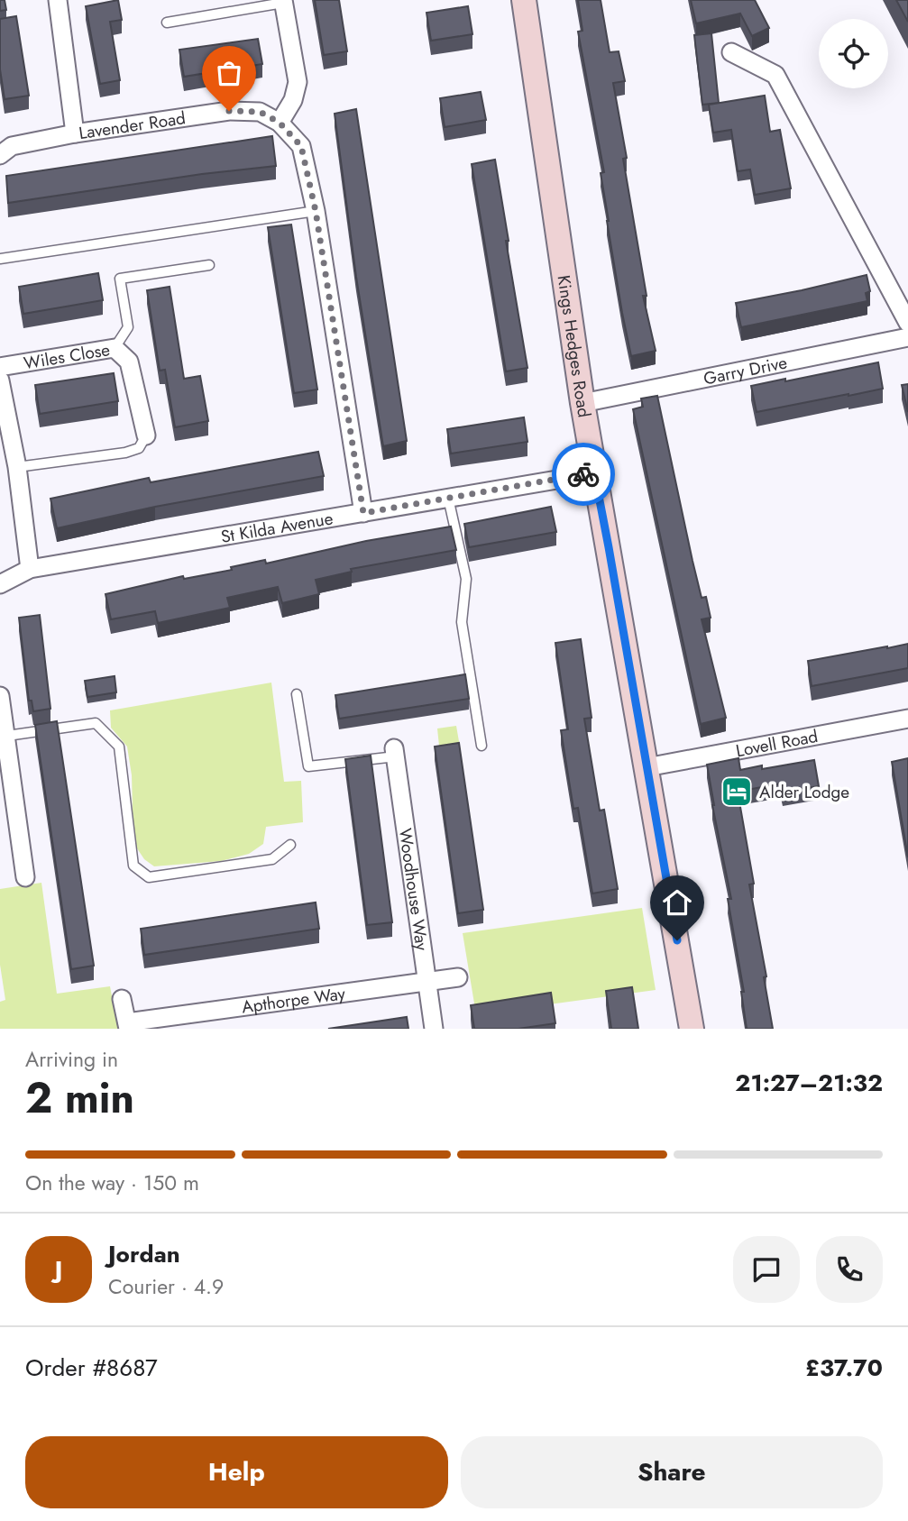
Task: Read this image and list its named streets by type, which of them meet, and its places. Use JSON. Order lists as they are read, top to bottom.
{
  "streets": {
    "street": [
      "Lavender Road",
      "Kings Hedges Road",
      "Wiles Close",
      "Garry Drive",
      "St Kilda Avenue",
      "Lovell Road",
      "Woodhouse Way",
      "Apthorpe Way"
    ]
  },
  "crossings": [
    ["Lavender Road", "St Kilda Avenue"],
    ["Kings Hedges Road", "Garry Drive"],
    ["Kings Hedges Road", "St Kilda Avenue"],
    ["Kings Hedges Road", "Lovell Road"],
    ["Woodhouse Way", "Apthorpe Way"]
  ],
  "places": {
    "hotel": ["Alder Lodge"]
  },
  "page": {
    "heading": ["2 min", "Arriving in", "21:27–21:32"],
    "panel": [
      "Jordan",
      "Courier · 4.9",
      "Order #8687",
      "£37.70"
    ],
    "bar": "On the way · 150 m",
    "round": "J",
    "buttons": ["Help", "Share"]
  }
}
